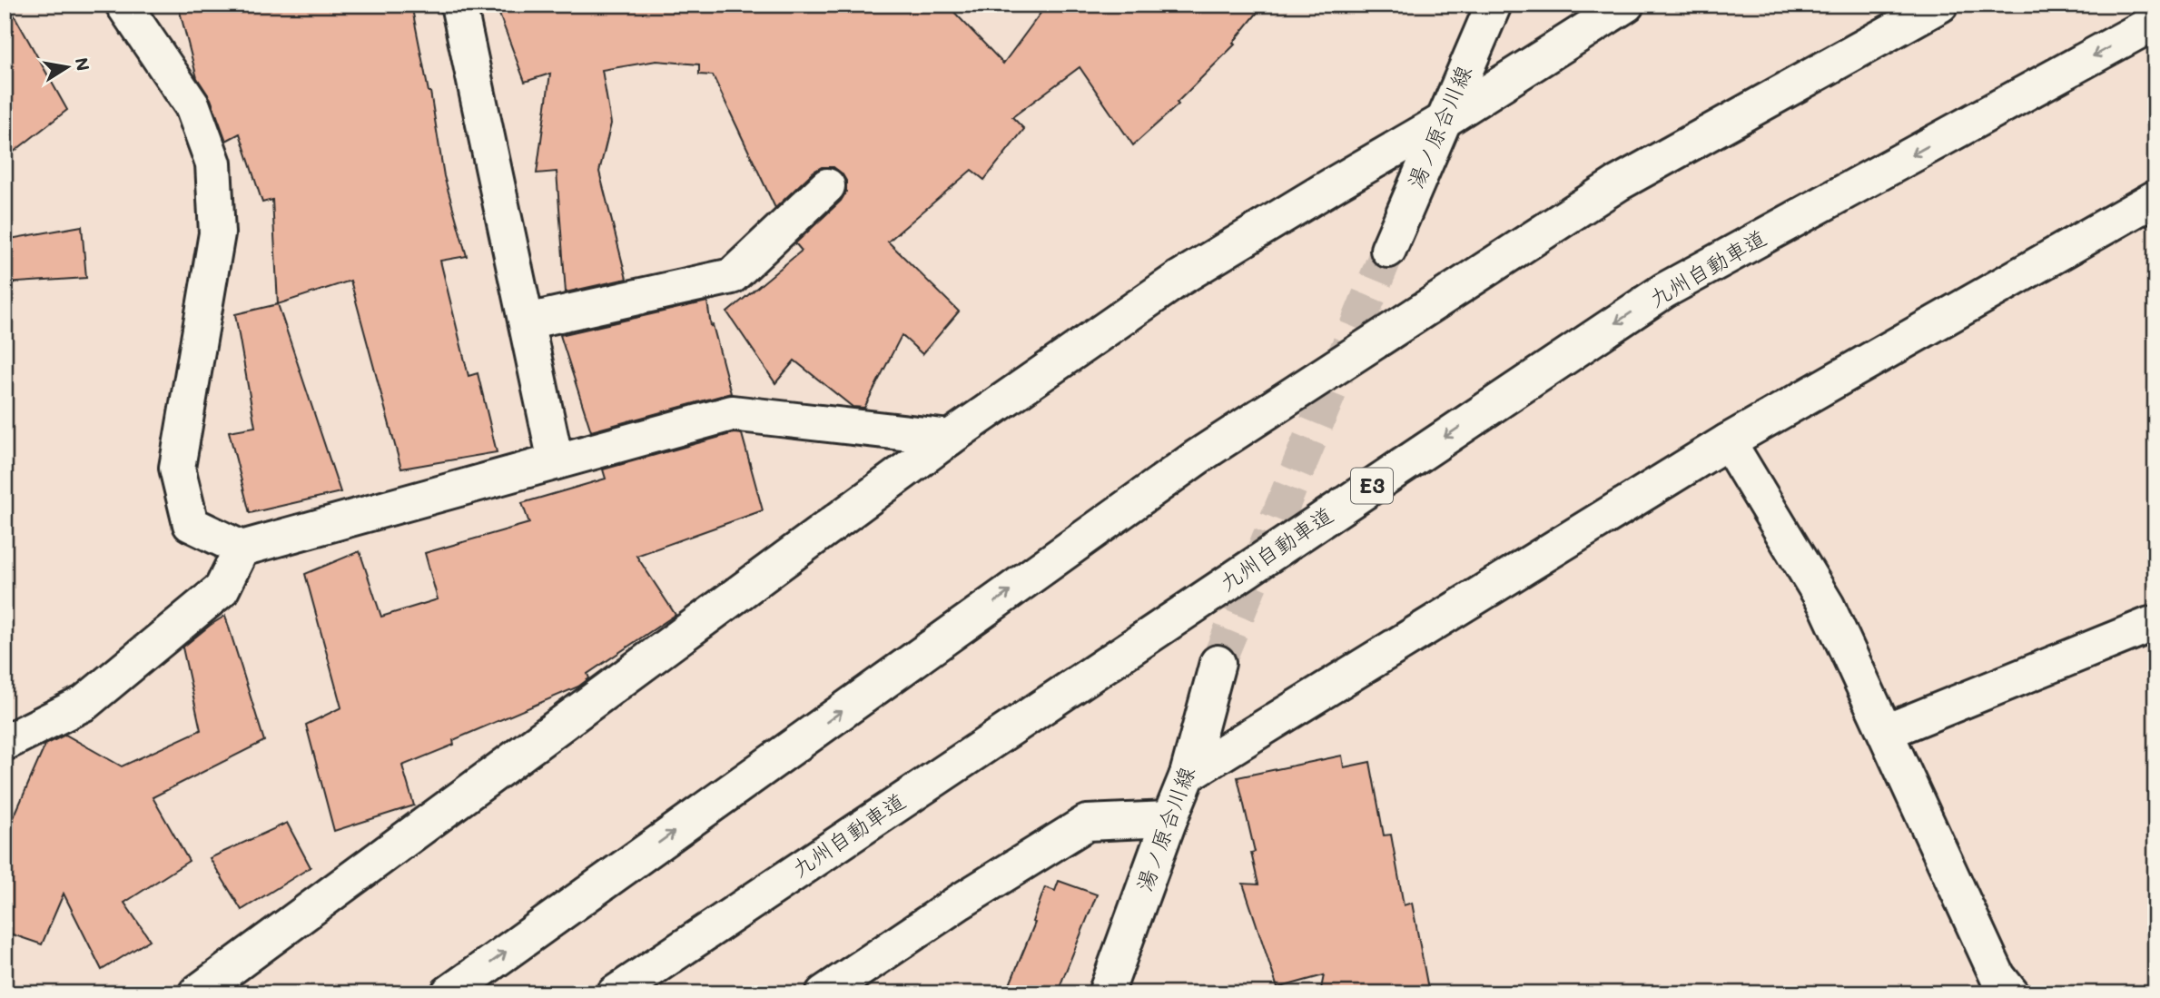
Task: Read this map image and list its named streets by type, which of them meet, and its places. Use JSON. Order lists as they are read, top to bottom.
{
  "streets": {
    "main road": ["湯ノ原合川線", "九州自動車道", "E3"]
  },
  "north": "right"
}
